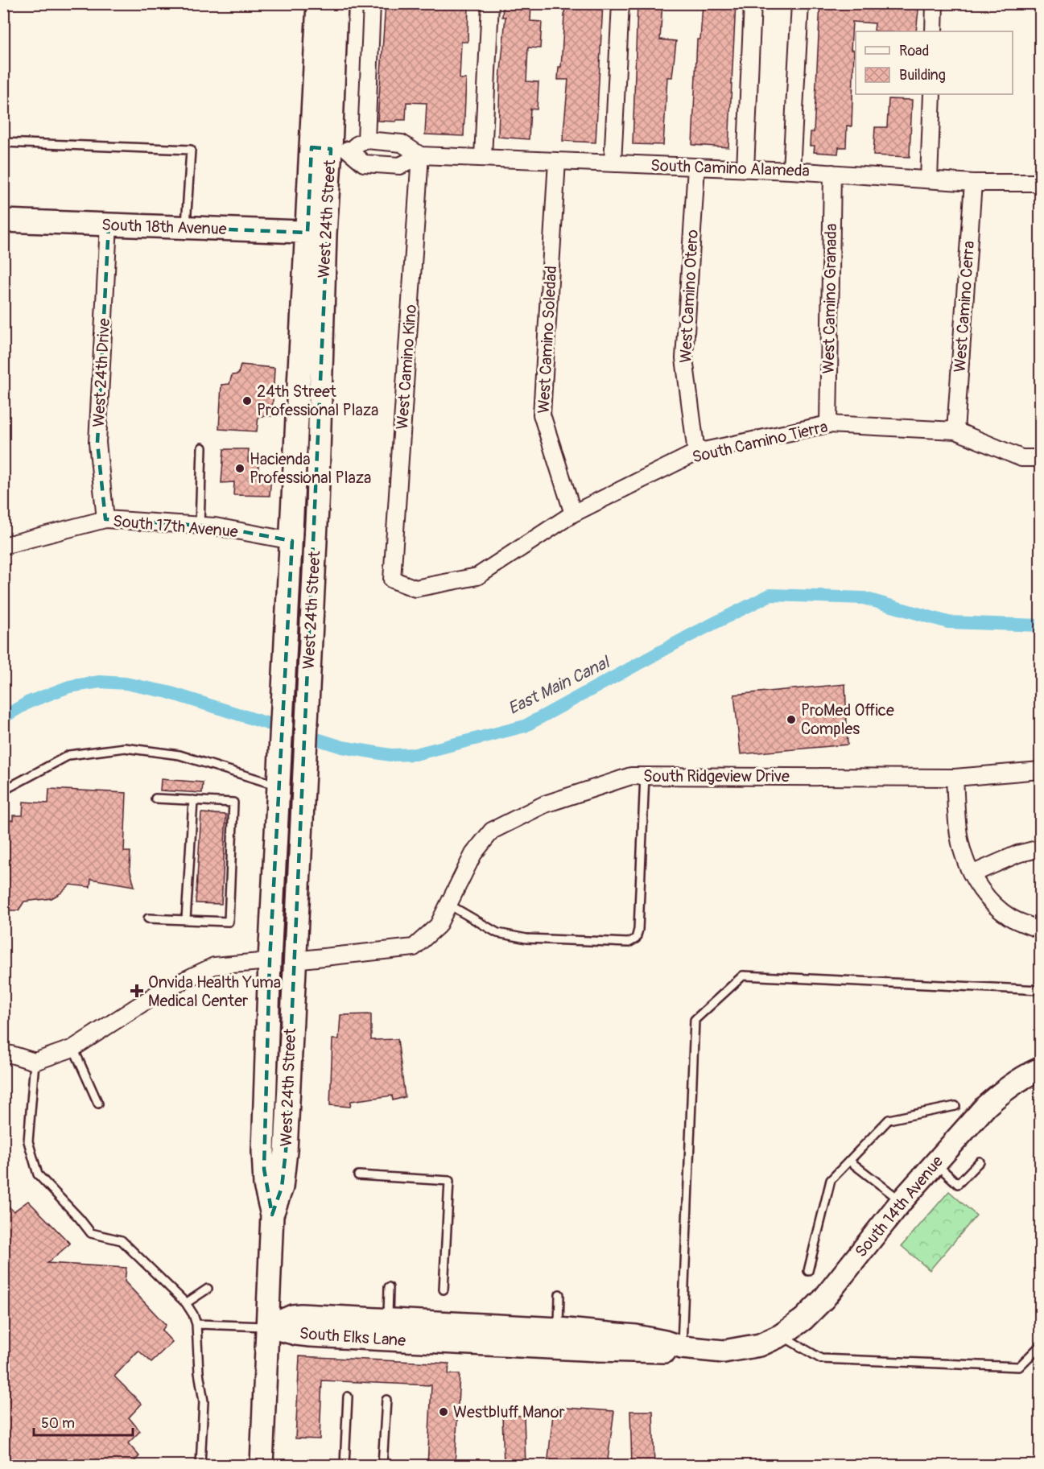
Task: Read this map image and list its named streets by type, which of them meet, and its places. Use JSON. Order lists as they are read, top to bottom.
{
  "streets": {
    "main road": [
      "West 24th Street",
      "South 18th Avenue",
      "South 14th Avenue",
      "South Elks Lane"
    ],
    "street": [
      "South Camino Alameda",
      "West Camino Otero",
      "West Camino Granada",
      "West Camino Cerra",
      "West Camino Soledad",
      "West Camino Kino",
      "West 24th Drive",
      "South Camino Tierra",
      "South 17th Avenue",
      "South Ridgeview Drive"
    ]
  },
  "crossings": [
    ["South Camino Alameda", "West 24th Street"],
    ["South Camino Alameda", "West Camino Otero"],
    ["South Camino Alameda", "West Camino Granada"],
    ["South Camino Alameda", "West Camino Cerra"],
    ["South Camino Alameda", "West Camino Soledad"],
    ["South Camino Alameda", "West Camino Kino"],
    ["West 24th Street", "South 18th Avenue"],
    ["West 24th Street", "South 17th Avenue"],
    ["West 24th Street", "South Ridgeview Drive"],
    ["West 24th Street", "South Elks Lane"],
    ["South 18th Avenue", "West 24th Drive"],
    ["West Camino Otero", "South Camino Tierra"],
    ["West Camino Granada", "South Camino Tierra"],
    ["West Camino Cerra", "South Camino Tierra"],
    ["West Camino Soledad", "South Camino Tierra"],
    ["West Camino Kino", "South Camino Tierra"],
    ["West 24th Drive", "South 17th Avenue"],
    ["South 14th Avenue", "South Elks Lane"]
  ],
  "water": ["East Main Canal"],
  "places": {
    "other": [
      "24th Street Professional Plaza",
      "Hacienda Professional Plaza",
      "ProMed Office Comples",
      "Westbluff Manor"
    ],
    "health": ["Onvida Health Yuma Medical Center"]
  },
  "legend": ["Road", "Building"],
  "scale_bar": "50 m"
}
